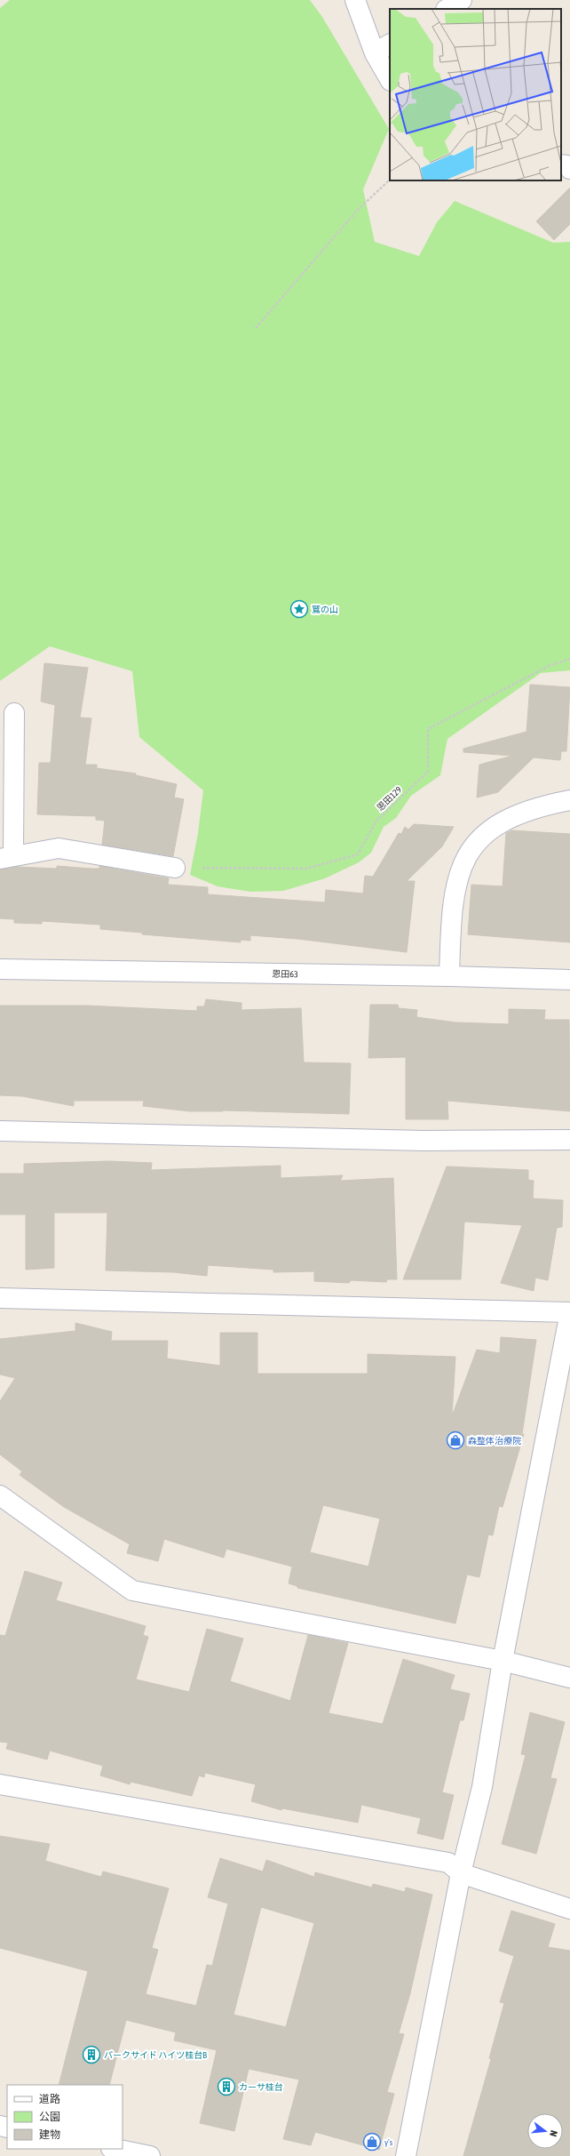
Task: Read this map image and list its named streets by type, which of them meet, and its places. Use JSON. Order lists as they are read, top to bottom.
{
  "streets": {
    "street": ["恩田63"],
    "path": ["恩田129"]
  },
  "places": {
    "place": ["鷲の山"],
    "shop": ["森整体治療院", "y's"],
    "building": ["パークサイド ハイツ桂台B", "カーサ桂台"]
  },
  "legend": ["道路", "公園", "建物"],
  "north": "right"
}
